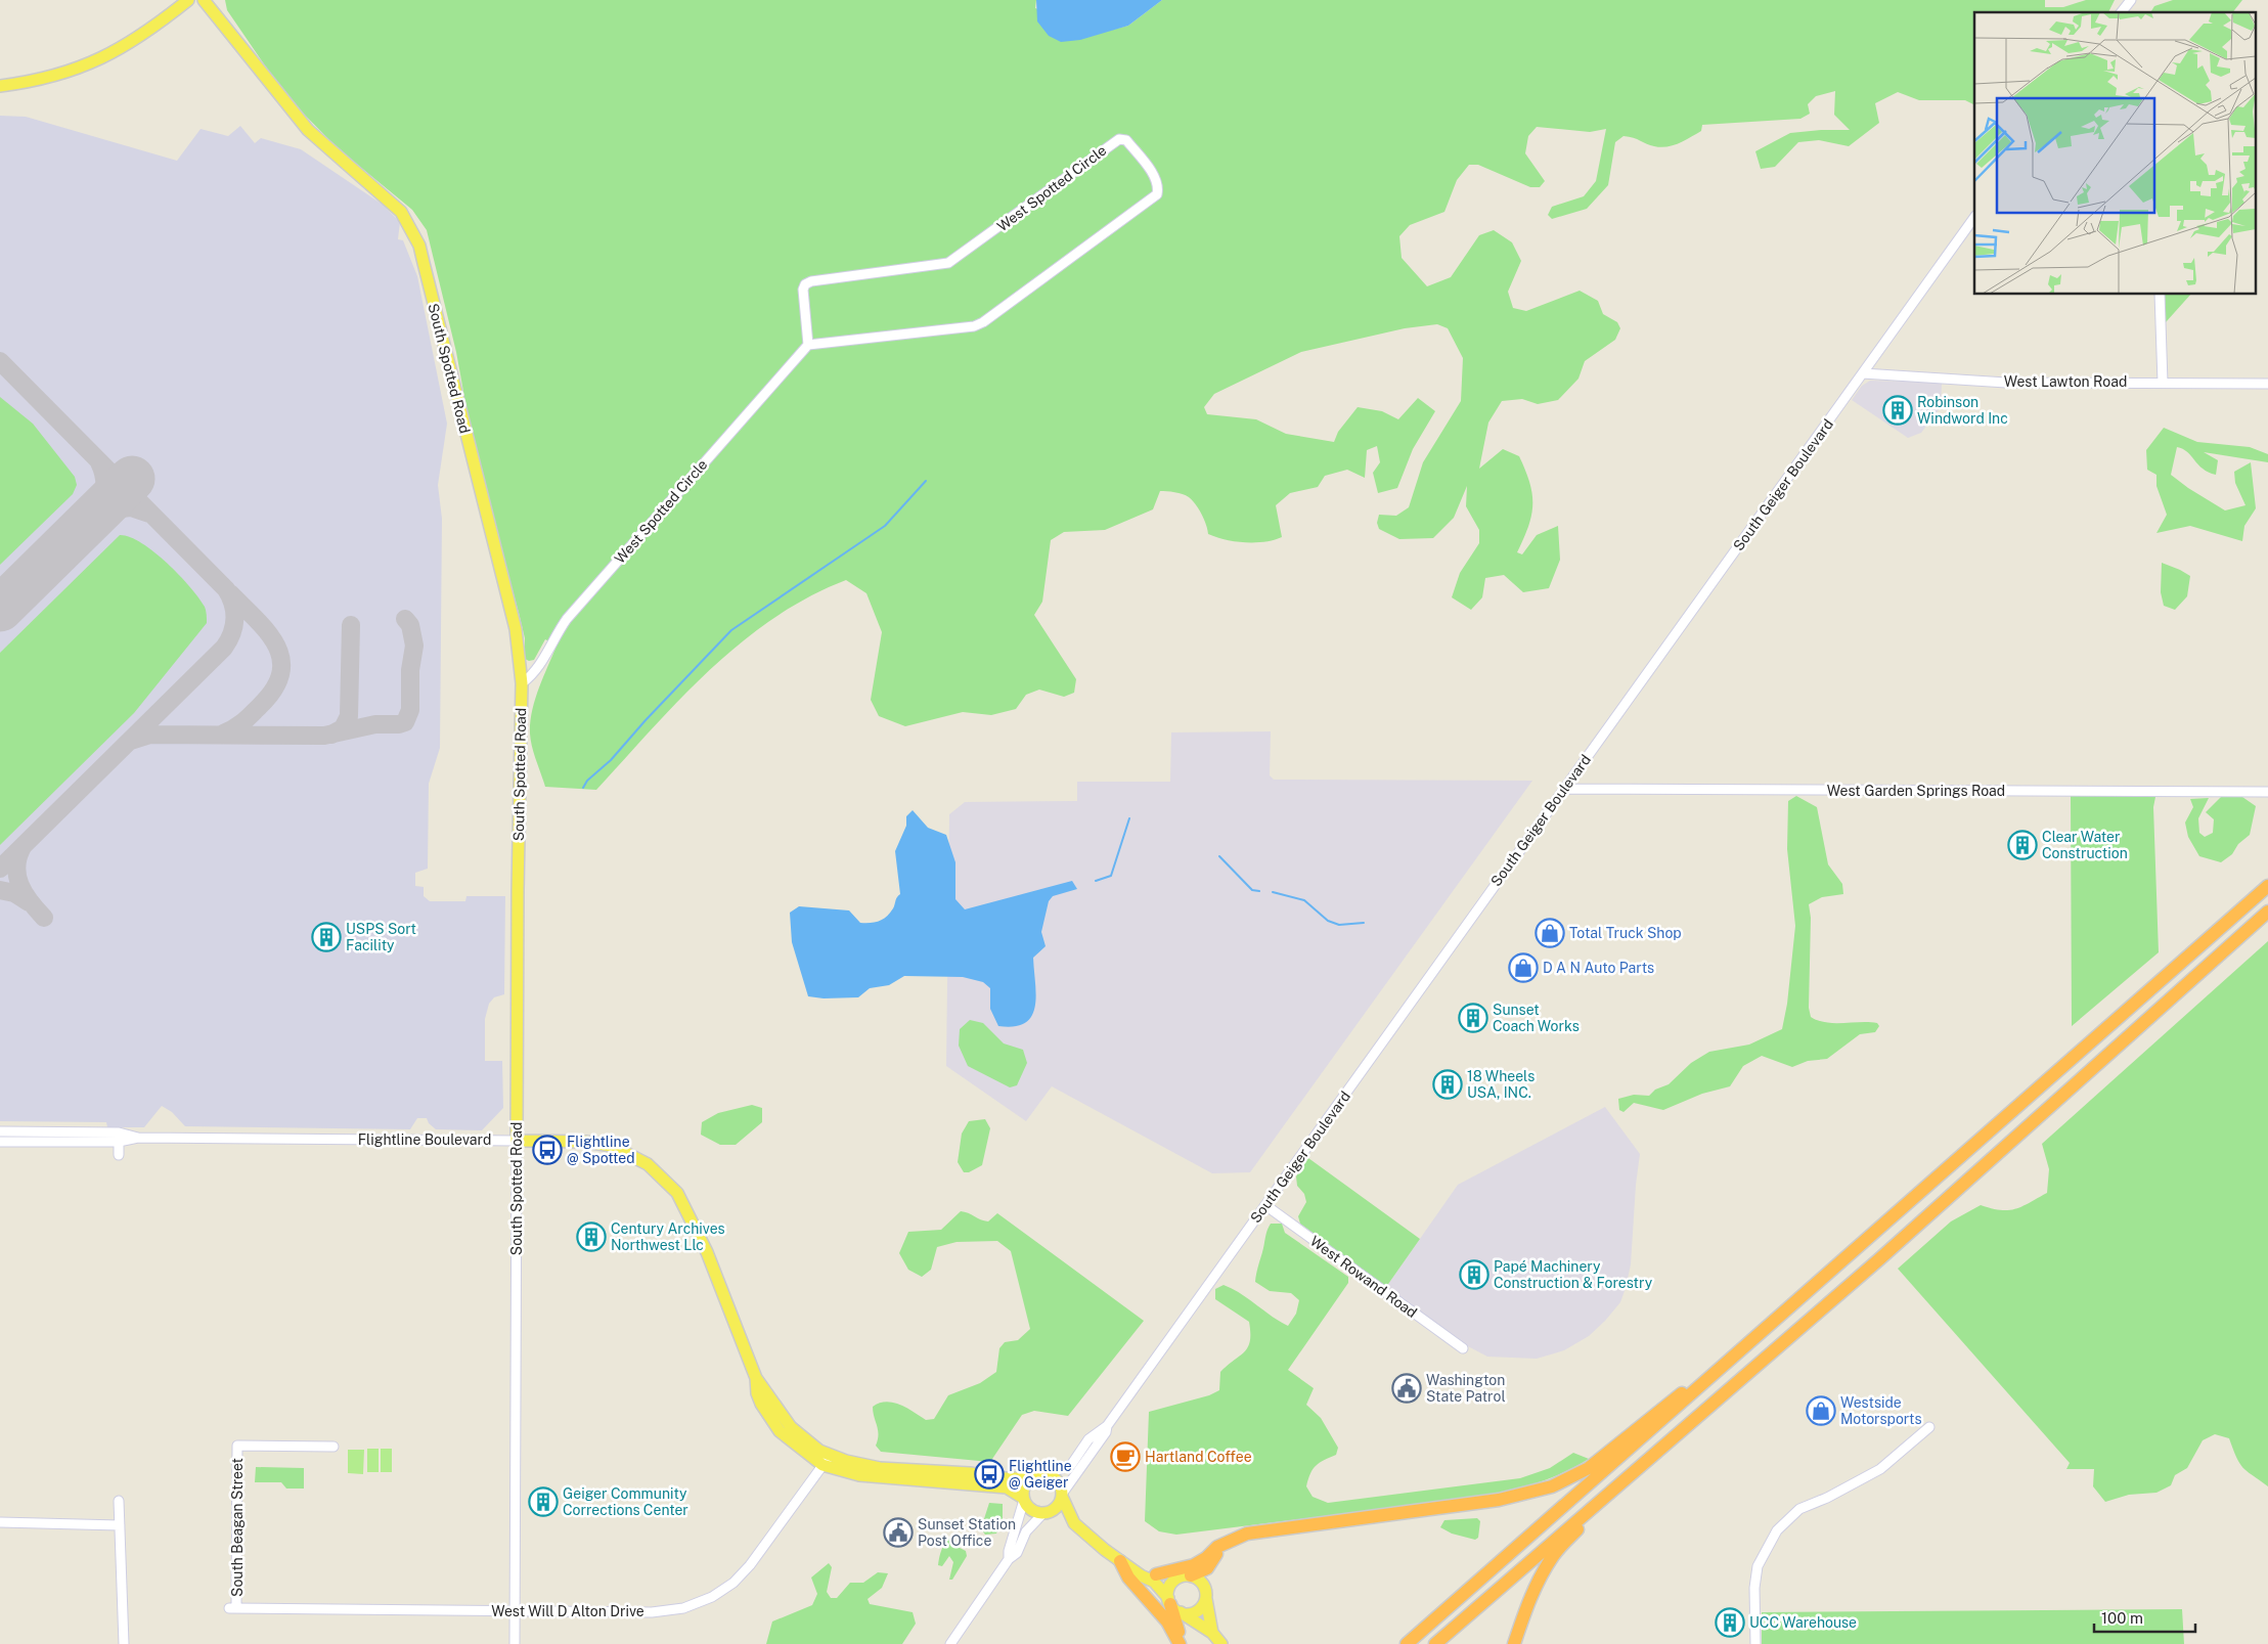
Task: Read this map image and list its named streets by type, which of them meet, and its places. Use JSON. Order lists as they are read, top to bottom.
{
  "streets": {
    "main road": ["South Spotted Road", "Flightline Boulevard"],
    "street": [
      "West Spotted Circle",
      "West Lawton Road",
      "South Geiger Boulevard",
      "West Garden Springs Road",
      "West Rowand Road",
      "South Beagan Street",
      "West Will D Alton Drive"
    ]
  },
  "crossings": [
    ["West Spotted Circle", "South Spotted Road"],
    ["South Spotted Road", "Flightline Boulevard"],
    ["South Spotted Road", "West Will D Alton Drive"],
    ["West Lawton Road", "South Geiger Boulevard"],
    ["South Geiger Boulevard", "West Garden Springs Road"],
    ["South Geiger Boulevard", "Flightline Boulevard"],
    ["South Geiger Boulevard", "West Rowand Road"],
    ["Flightline Boulevard", "West Will D Alton Drive"],
    ["South Beagan Street", "West Will D Alton Drive"]
  ],
  "places": {
    "building": [
      "Robinson Windword Inc",
      "Clear Water Construction",
      "USPS Sort Facility",
      "Sunset Coach Works",
      "18 Wheels USA, INC.",
      "Century Archives Northwest Llc",
      "Papé Machinery Construction & Forestry",
      "Geiger Community Corrections Center",
      "UCC Warehouse"
    ],
    "shop": ["Total Truck Shop", "D A N Auto Parts", "Westside Motorsports"],
    "bus stop": ["Flightline @ Spotted", "Flightline @ Geiger"],
    "public building": ["Washington State Patrol", "Sunset Station Post Office"],
    "cafe": ["Hartland Coffee"]
  },
  "scale_bar": "100 m"
}
